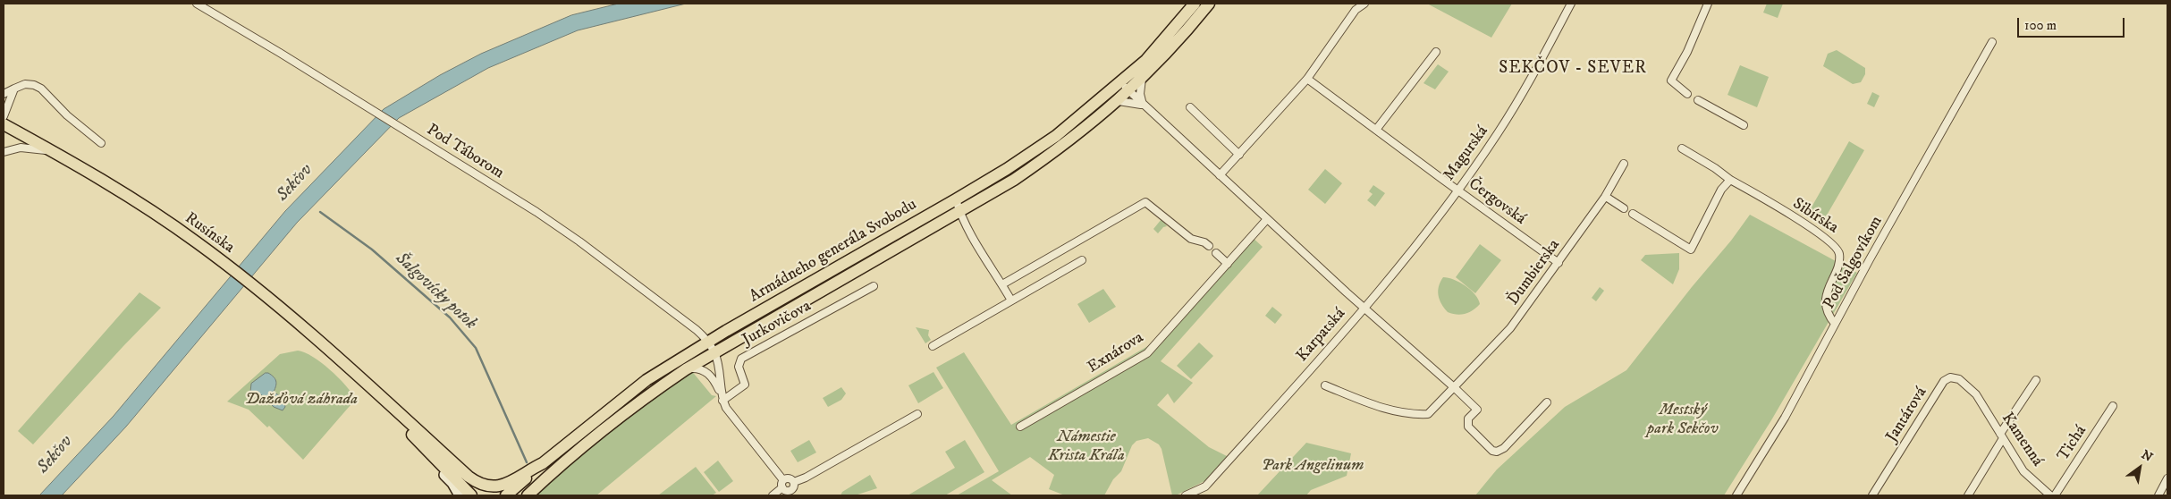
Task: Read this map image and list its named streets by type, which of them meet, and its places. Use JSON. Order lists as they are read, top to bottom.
{
  "streets": {
    "main road": ["Rusínska", "Armádneho generála Svobodu"],
    "street": [
      "Pod Táborom",
      "Magurská",
      "Čergovská",
      "Sibírska",
      "Pod Šalgovíkom",
      "Ďumbierska",
      "Jurkovičova",
      "Karpatská",
      "Exnárova",
      "Jantárová",
      "Kamenná",
      "Tichá"
    ]
  },
  "crossings": [
    ["Pod Táborom", "Armádneho generála Svobodu"],
    ["Magurská", "Čergovská"],
    ["Magurská", "Karpatská"],
    ["Čergovská", "Ďumbierska"],
    ["Sibírska", "Pod Šalgovíkom"],
    ["Rusínska", "Armádneho generála Svobodu"],
    ["Karpatská", "Exnárova"],
    ["Jantárová", "Kamenná"]
  ],
  "districts": ["SEKČOV - SEVER"],
  "water": ["Sekčov", "Šalgovícky potok"],
  "parks": [
    "Dažďová záhrada",
    "Mestský park Sekčov",
    "Námestie Krista Kráľa",
    "Park Angelinum"
  ],
  "scale_bar": "100 m",
  "north": "top right"
}
